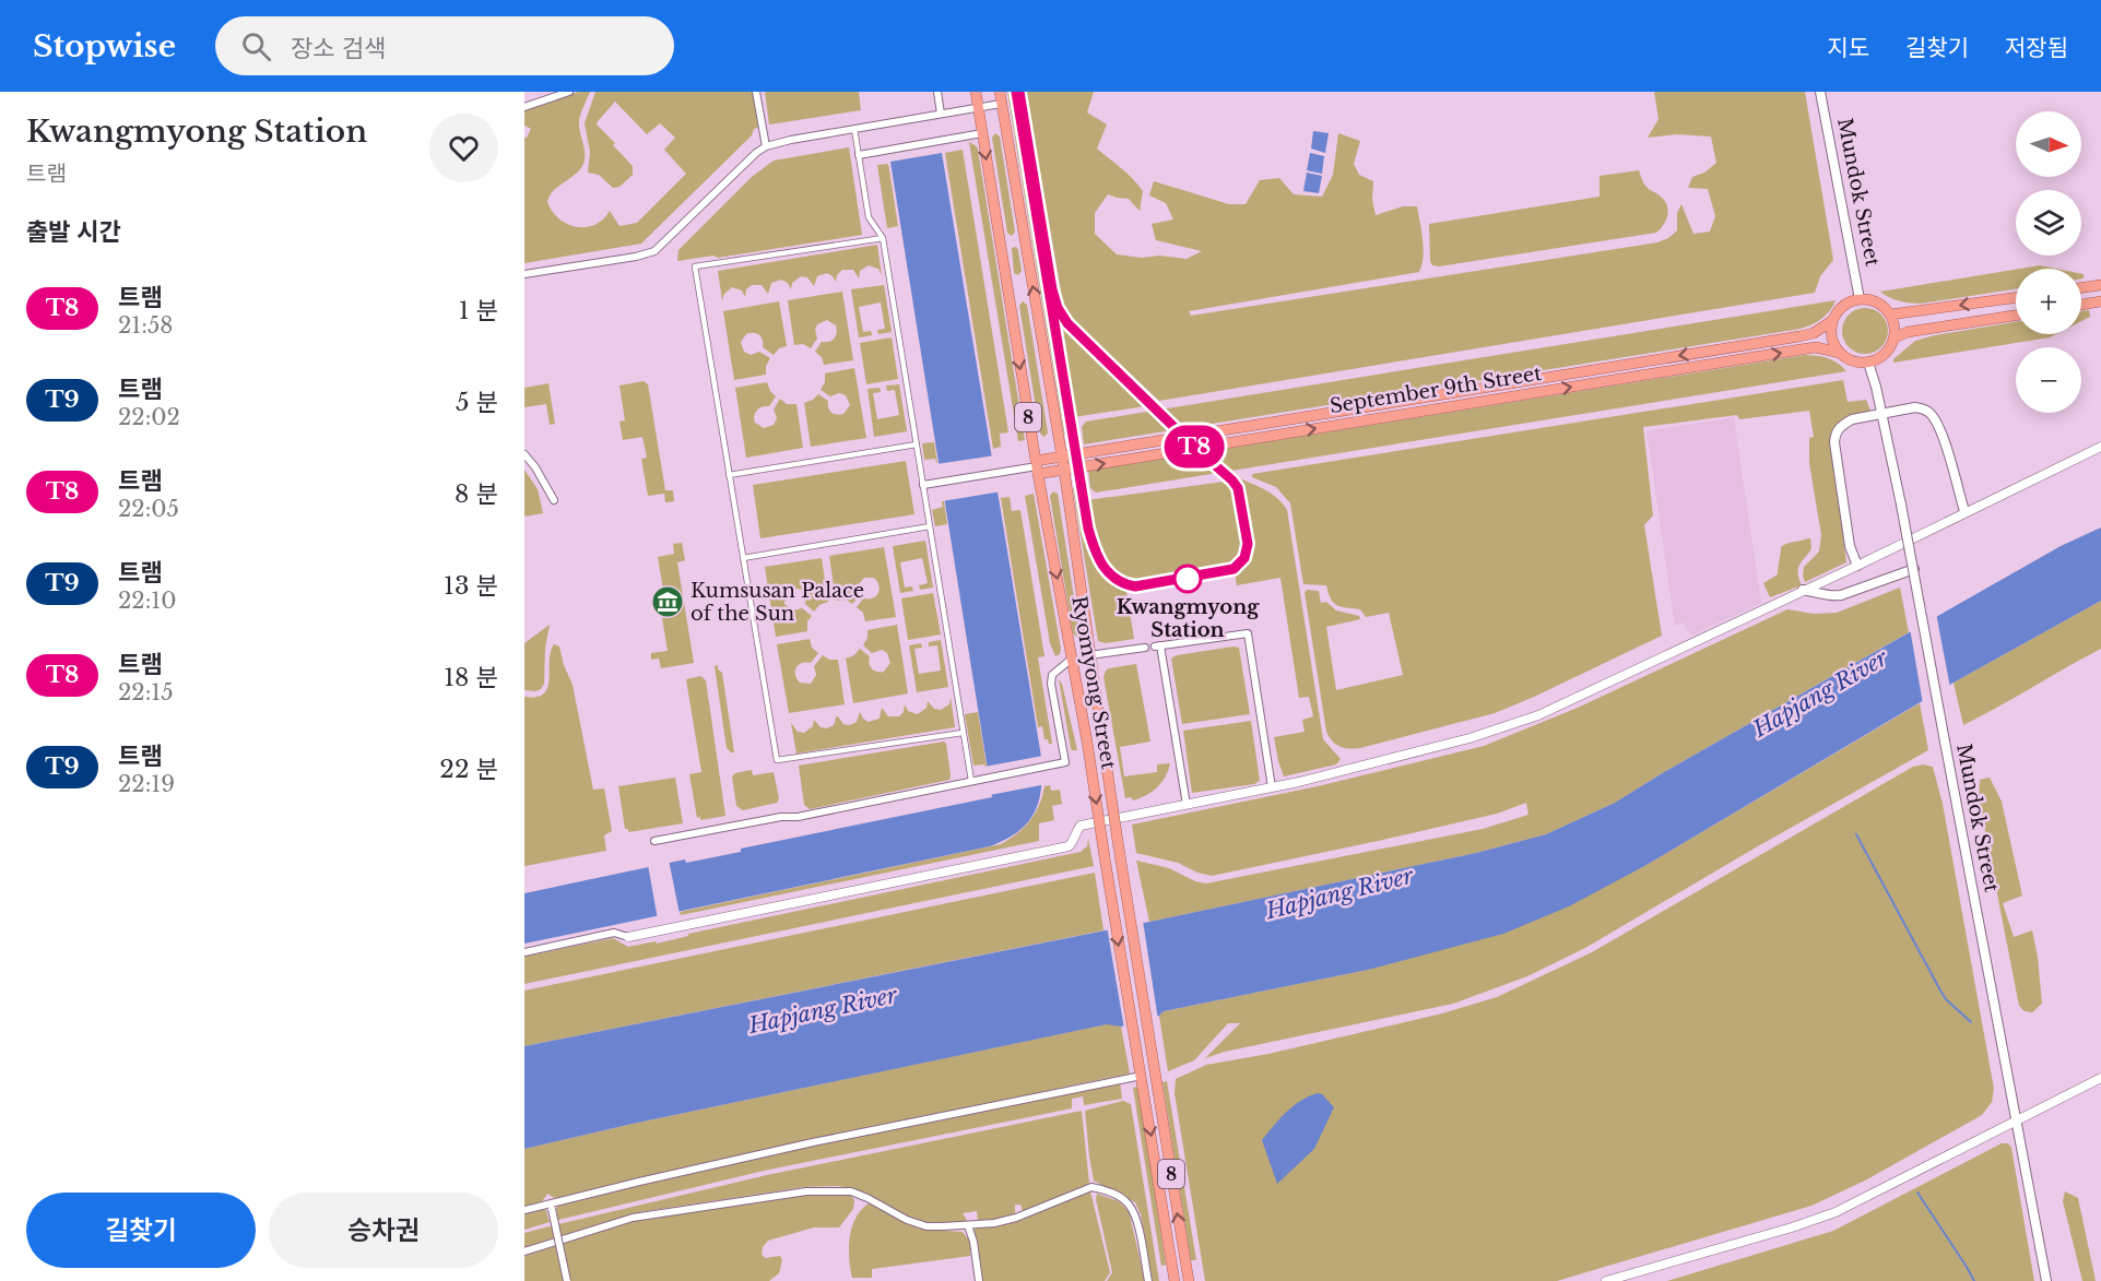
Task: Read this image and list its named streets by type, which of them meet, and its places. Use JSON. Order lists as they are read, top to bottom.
{
  "streets": {
    "highway": ["September 9th Street", "8", "Ryomyong Street"],
    "main road": ["Mundok Street"]
  },
  "crossings": [
    ["Mundok Street", "September 9th Street"],
    ["September 9th Street", "Ryomyong Street"]
  ],
  "water": ["Hapjang River"],
  "places": {
    "other": ["Kwangmyong Station"],
    "museum": ["Kumsusan Palace of the Sun"]
  },
  "lines": ["tram line T8"],
  "north": "right",
  "page": {
    "header": "Stopwise",
    "search": "장소 검색",
    "nav": ["지도", "길찾기", "저장됨"],
    "heading": [
      ["Kwangmyong Station", "트램"],
      "출발 시간"
    ],
    "on_map": "T8",
    "map_buttons": ["+", "−"],
    "list": [
      {
        "mark": "T8",
        "name": "트램",
        "note": "21:58",
        "value": "1 분"
      },
      {
        "mark": "T9",
        "name": "트램",
        "note": "22:02",
        "value": "5 분"
      },
      {
        "mark": "T8",
        "name": "트램",
        "note": "22:05",
        "value": "8 분"
      },
      {
        "mark": "T9",
        "name": "트램",
        "note": "22:10",
        "value": "13 분"
      },
      {
        "mark": "T8",
        "name": "트램",
        "note": "22:15",
        "value": "18 분"
      },
      {
        "mark": "T9",
        "name": "트램",
        "note": "22:19",
        "value": "22 분"
      }
    ],
    "buttons": ["길찾기", "승차권"]
  }
}
